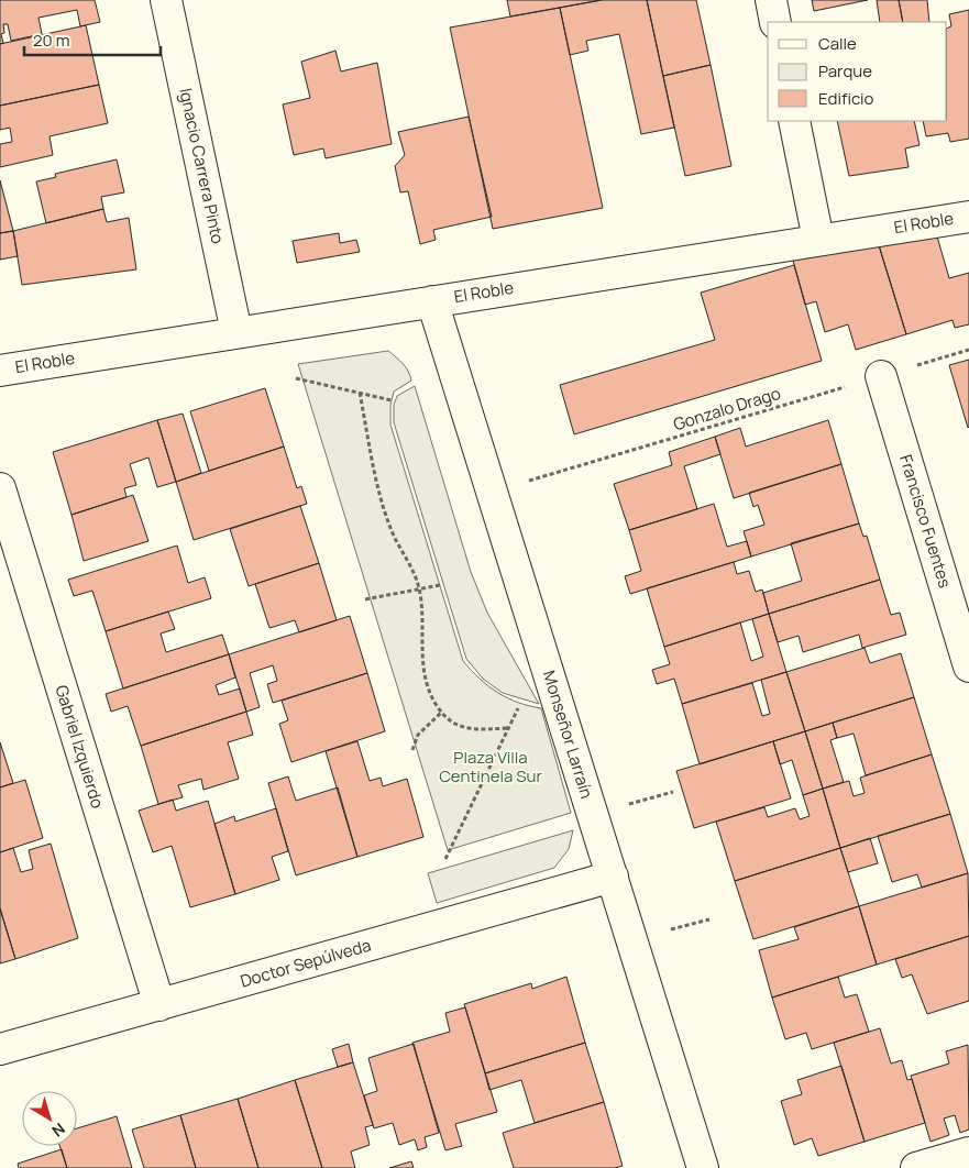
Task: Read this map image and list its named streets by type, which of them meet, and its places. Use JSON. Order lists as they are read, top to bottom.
{
  "streets": {
    "street": [
      "Ignacio Carrera Pinto",
      "El Roble",
      "Francisco Fuentes",
      "Monseñor Larraín",
      "Gabriel Izquierdo",
      "Doctor Sepúlveda"
    ],
    "path": ["Gonzalo Drago"]
  },
  "crossings": [
    ["Ignacio Carrera Pinto", "El Roble"],
    ["El Roble", "Monseñor Larraín"],
    ["Gonzalo Drago", "Francisco Fuentes"],
    ["Gonzalo Drago", "Monseñor Larraín"],
    ["Monseñor Larraín", "Doctor Sepúlveda"],
    ["Gabriel Izquierdo", "Doctor Sepúlveda"]
  ],
  "parks": ["Plaza Villa Centinela Sur"],
  "legend": ["Calle", "Parque", "Edificio"],
  "scale_bar": "20 m",
  "north": "bottom right"
}
